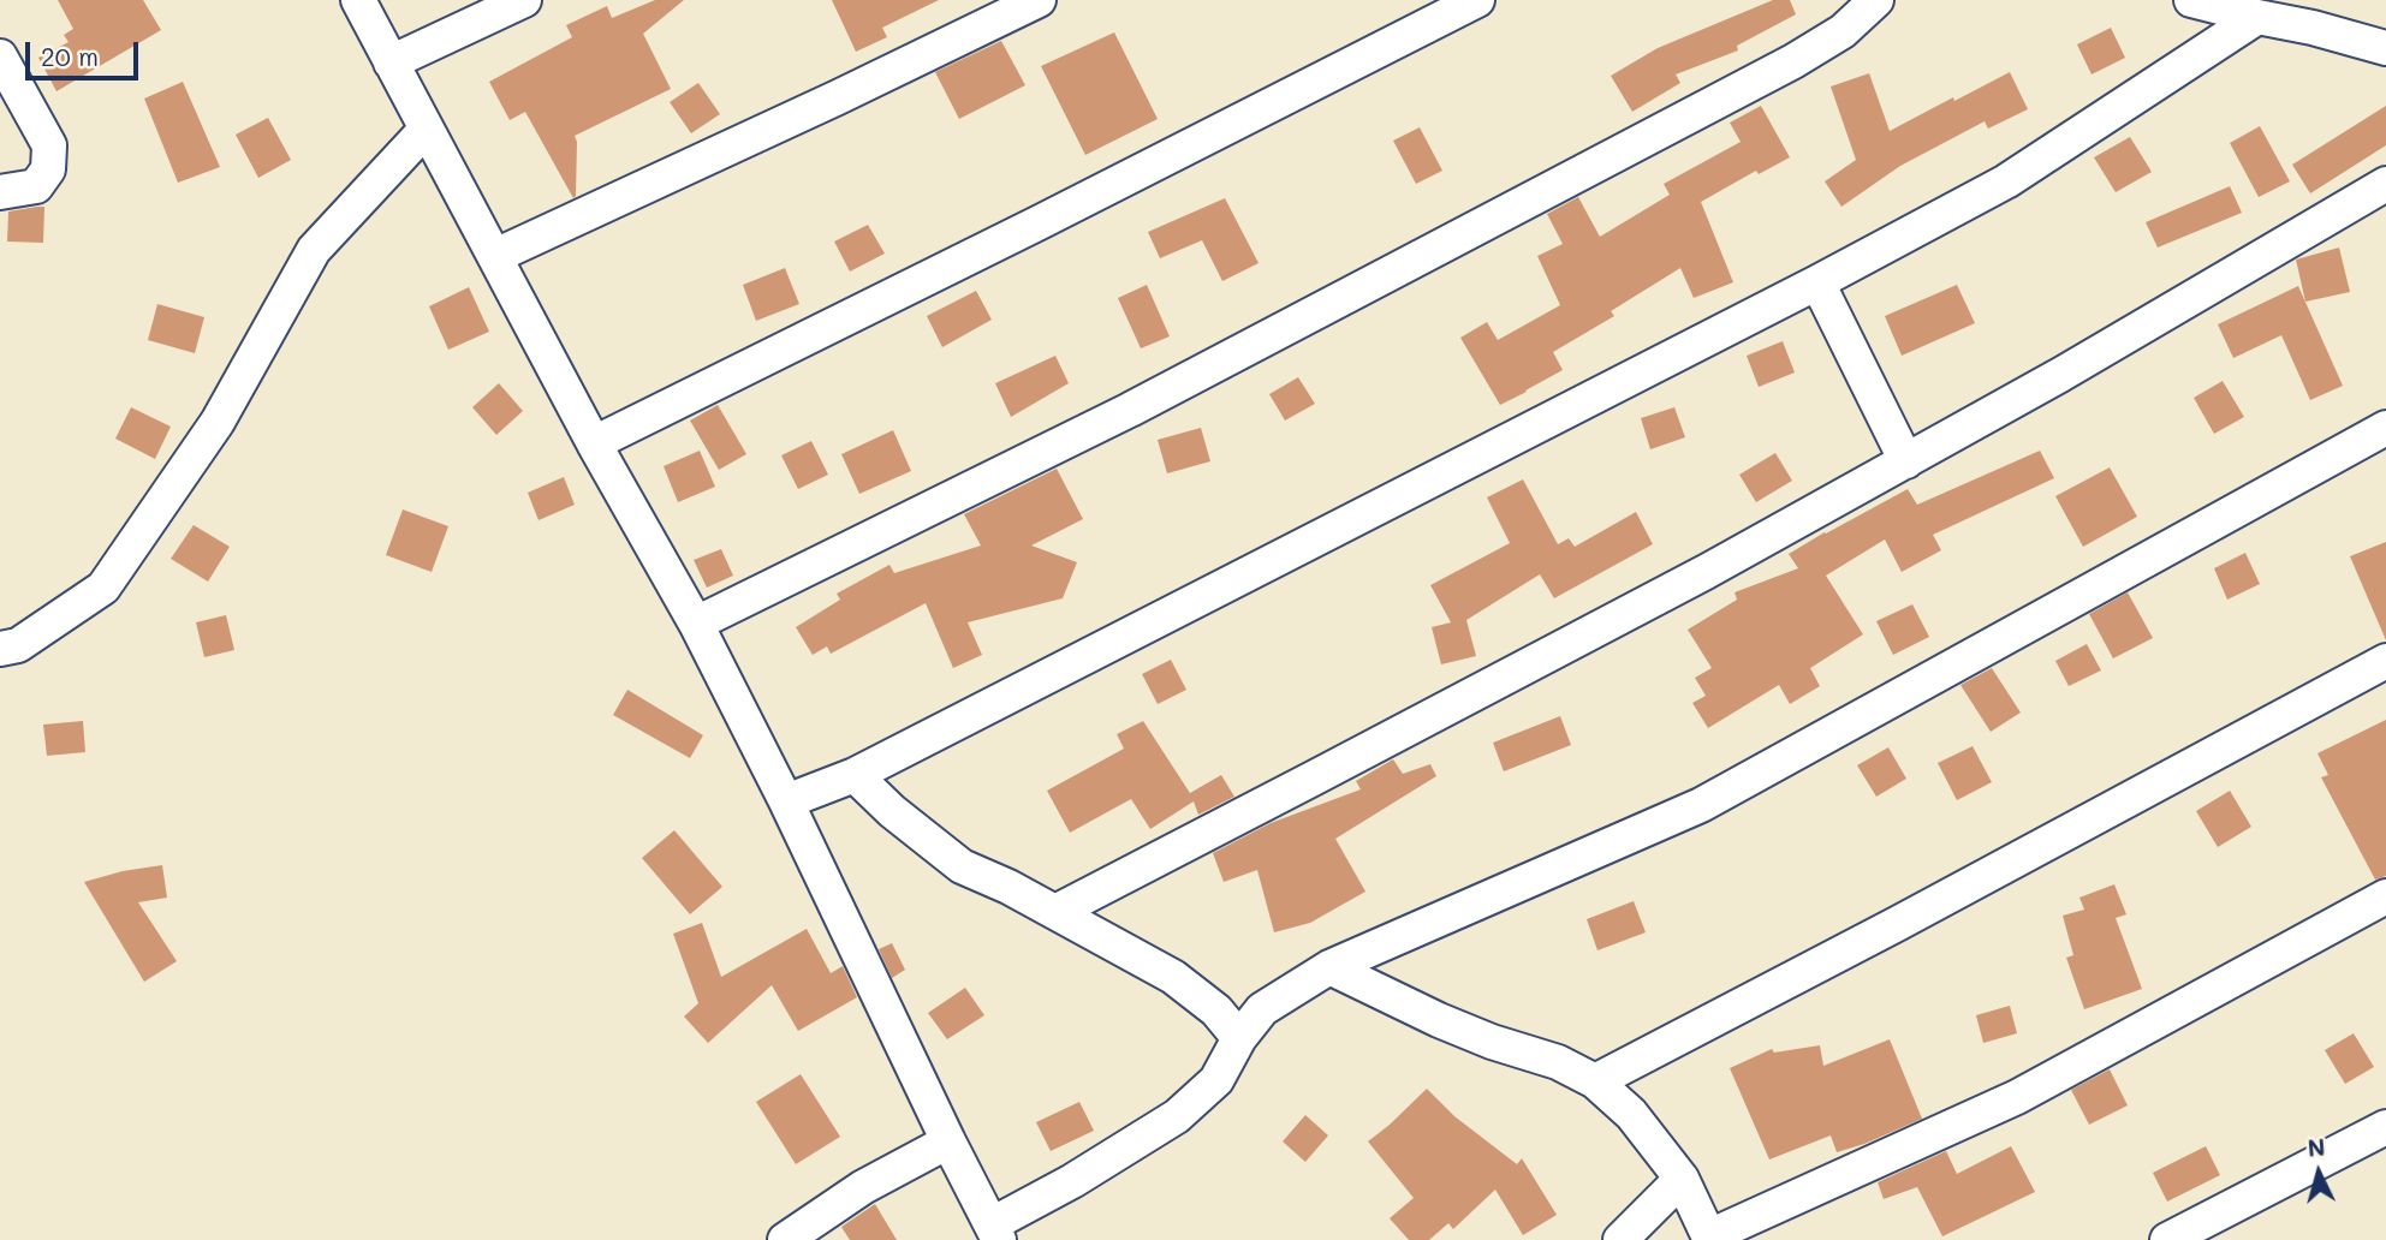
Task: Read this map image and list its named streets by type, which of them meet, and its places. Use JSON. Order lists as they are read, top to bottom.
{
  "scale_bar": "20 m",
  "north": "top"
}
